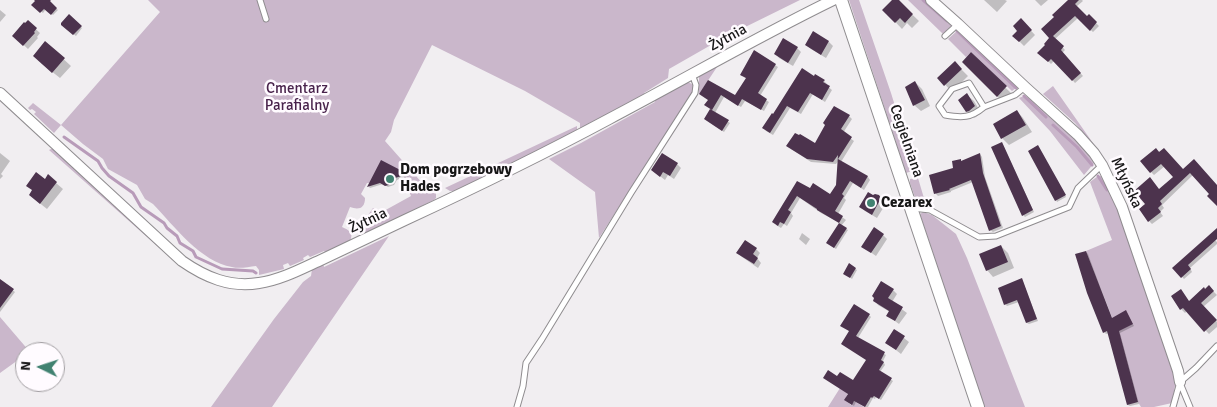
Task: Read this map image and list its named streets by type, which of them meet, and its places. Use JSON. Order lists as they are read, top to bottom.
{
  "streets": {
    "street": ["Żytnia", "Cegielniana", "Młyńska"]
  },
  "parks": ["Cmentarz Parafialny"],
  "places": ["Dom pogrzebowy Hades", "Cezarex"],
  "north": "left"
}
